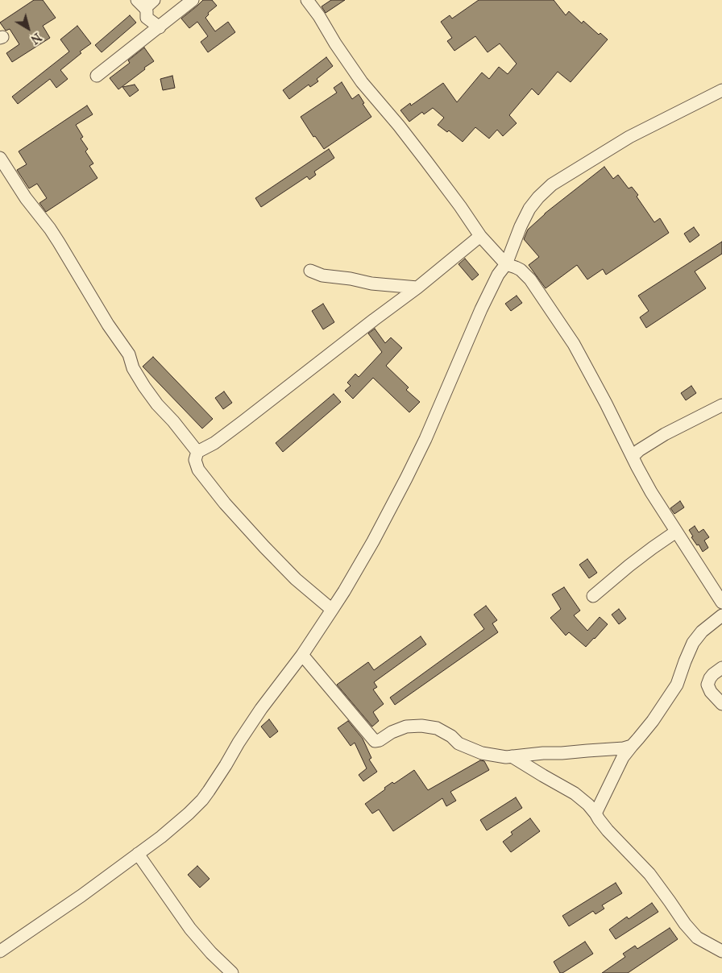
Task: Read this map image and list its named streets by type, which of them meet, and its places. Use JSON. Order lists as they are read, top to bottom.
{
  "north": "bottom right"
}
